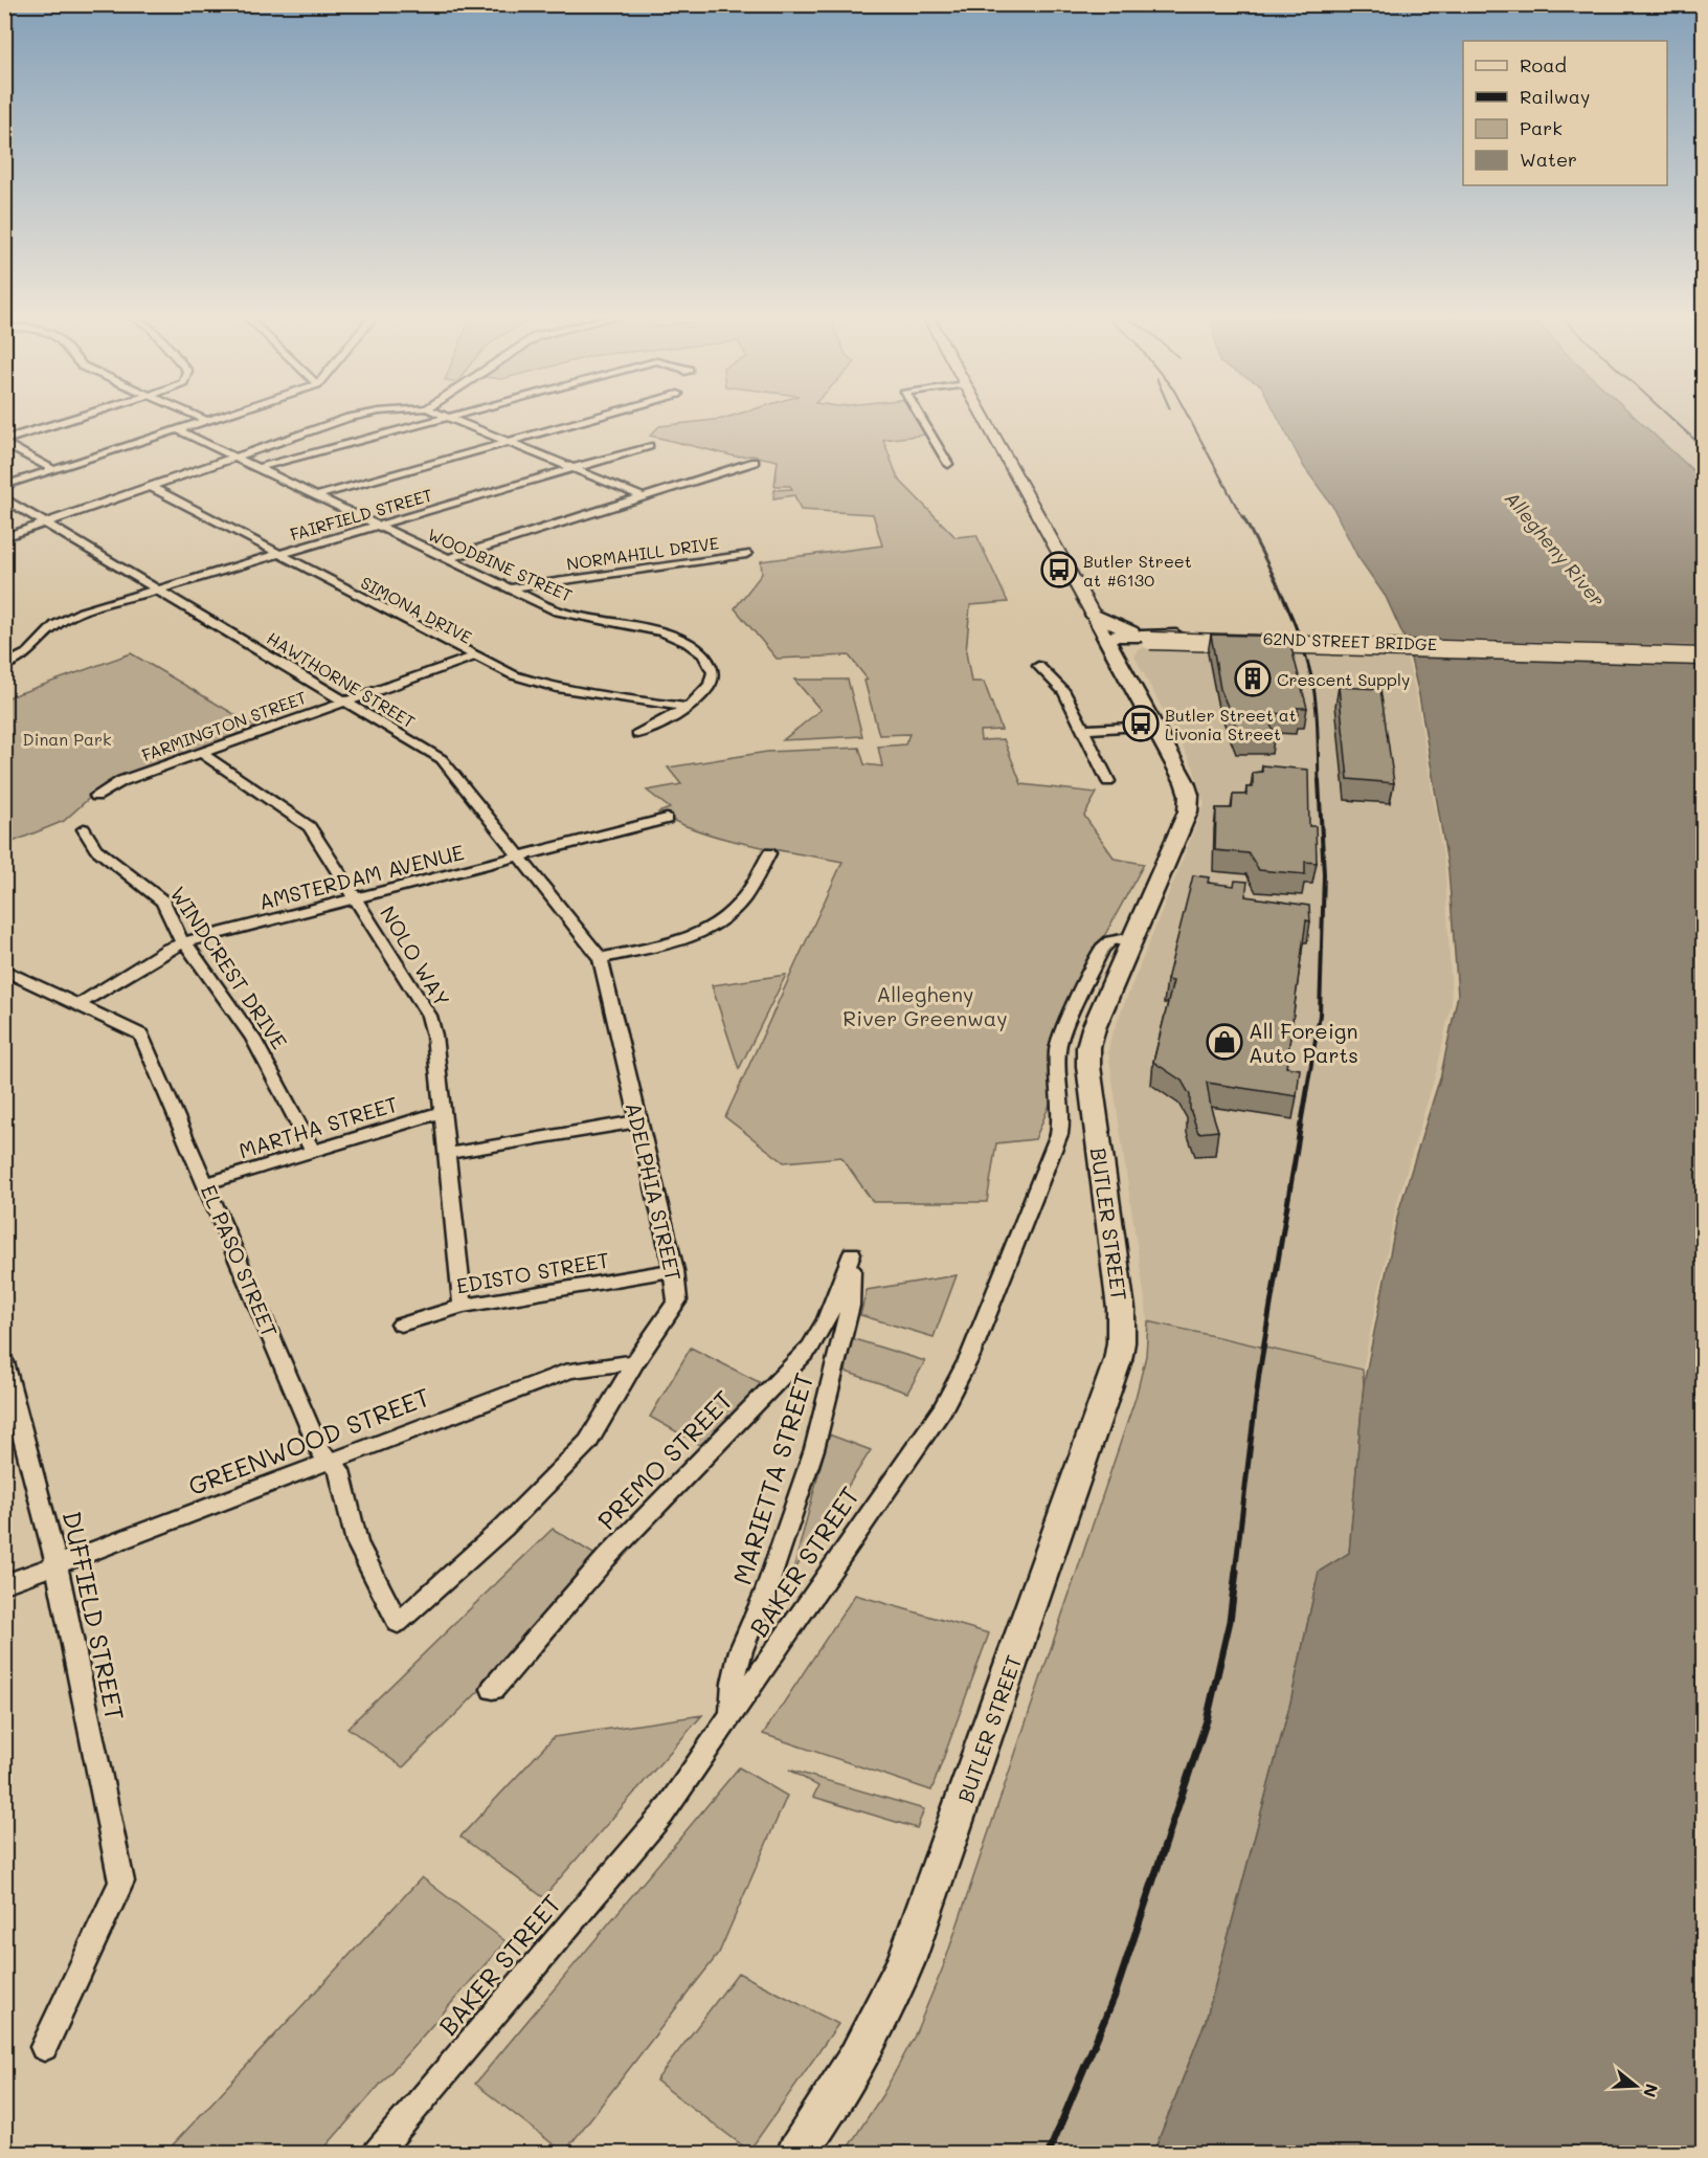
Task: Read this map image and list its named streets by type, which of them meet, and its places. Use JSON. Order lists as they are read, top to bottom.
{
  "streets": {
    "highway": ["62ND STREET BRIDGE", "BUTLER STREET"],
    "street": [
      "FAIRFIELD STREET",
      "NORMAHILL DRIVE",
      "WOODBINE STREET",
      "SIMONA DRIVE",
      "HAWTHORNE STREET",
      "FARMINGTON STREET",
      "AMSTERDAM AVENUE",
      "NOLO WAY",
      "WINDCREST DRIVE",
      "MARTHA STREET",
      "ADELPHIA STREET",
      "EL PASO STREET",
      "EDISTO STREET",
      "GREENWOOD STREET",
      "PREMO STREET",
      "MARIETTA STREET",
      "BAKER STREET",
      "DUFFIELD STREET"
    ]
  },
  "crossings": [
    ["FAIRFIELD STREET", "WOODBINE STREET"],
    ["FAIRFIELD STREET", "SIMONA DRIVE"],
    ["FAIRFIELD STREET", "HAWTHORNE STREET"],
    ["NORMAHILL DRIVE", "WOODBINE STREET"],
    ["WOODBINE STREET", "SIMONA DRIVE"],
    ["SIMONA DRIVE", "FARMINGTON STREET"],
    ["HAWTHORNE STREET", "FARMINGTON STREET"],
    ["HAWTHORNE STREET", "AMSTERDAM AVENUE"],
    ["HAWTHORNE STREET", "ADELPHIA STREET"],
    ["FARMINGTON STREET", "NOLO WAY"],
    ["AMSTERDAM AVENUE", "NOLO WAY"],
    ["AMSTERDAM AVENUE", "WINDCREST DRIVE"],
    ["AMSTERDAM AVENUE", "EL PASO STREET"],
    ["NOLO WAY", "MARTHA STREET"],
    ["NOLO WAY", "EDISTO STREET"],
    ["WINDCREST DRIVE", "MARTHA STREET"],
    ["MARTHA STREET", "EL PASO STREET"],
    ["ADELPHIA STREET", "EL PASO STREET"],
    ["ADELPHIA STREET", "EDISTO STREET"],
    ["ADELPHIA STREET", "GREENWOOD STREET"],
    ["BUTLER STREET", "BAKER STREET"],
    ["EL PASO STREET", "GREENWOOD STREET"],
    ["GREENWOOD STREET", "DUFFIELD STREET"],
    ["PREMO STREET", "MARIETTA STREET"],
    ["MARIETTA STREET", "BAKER STREET"]
  ],
  "water": ["Allegheny River"],
  "parks": ["Dinan Park", "Allegheny River Greenway"],
  "places": {
    "bus stop": ["Butler Street at #6130", "Butler Street at Livonia Street"],
    "building": ["Crescent Supply"],
    "shop": ["All Foreign Auto Parts"]
  },
  "legend": [
    "Road",
    "Railway",
    "Park",
    "Water"
  ],
  "north": "right"
}
